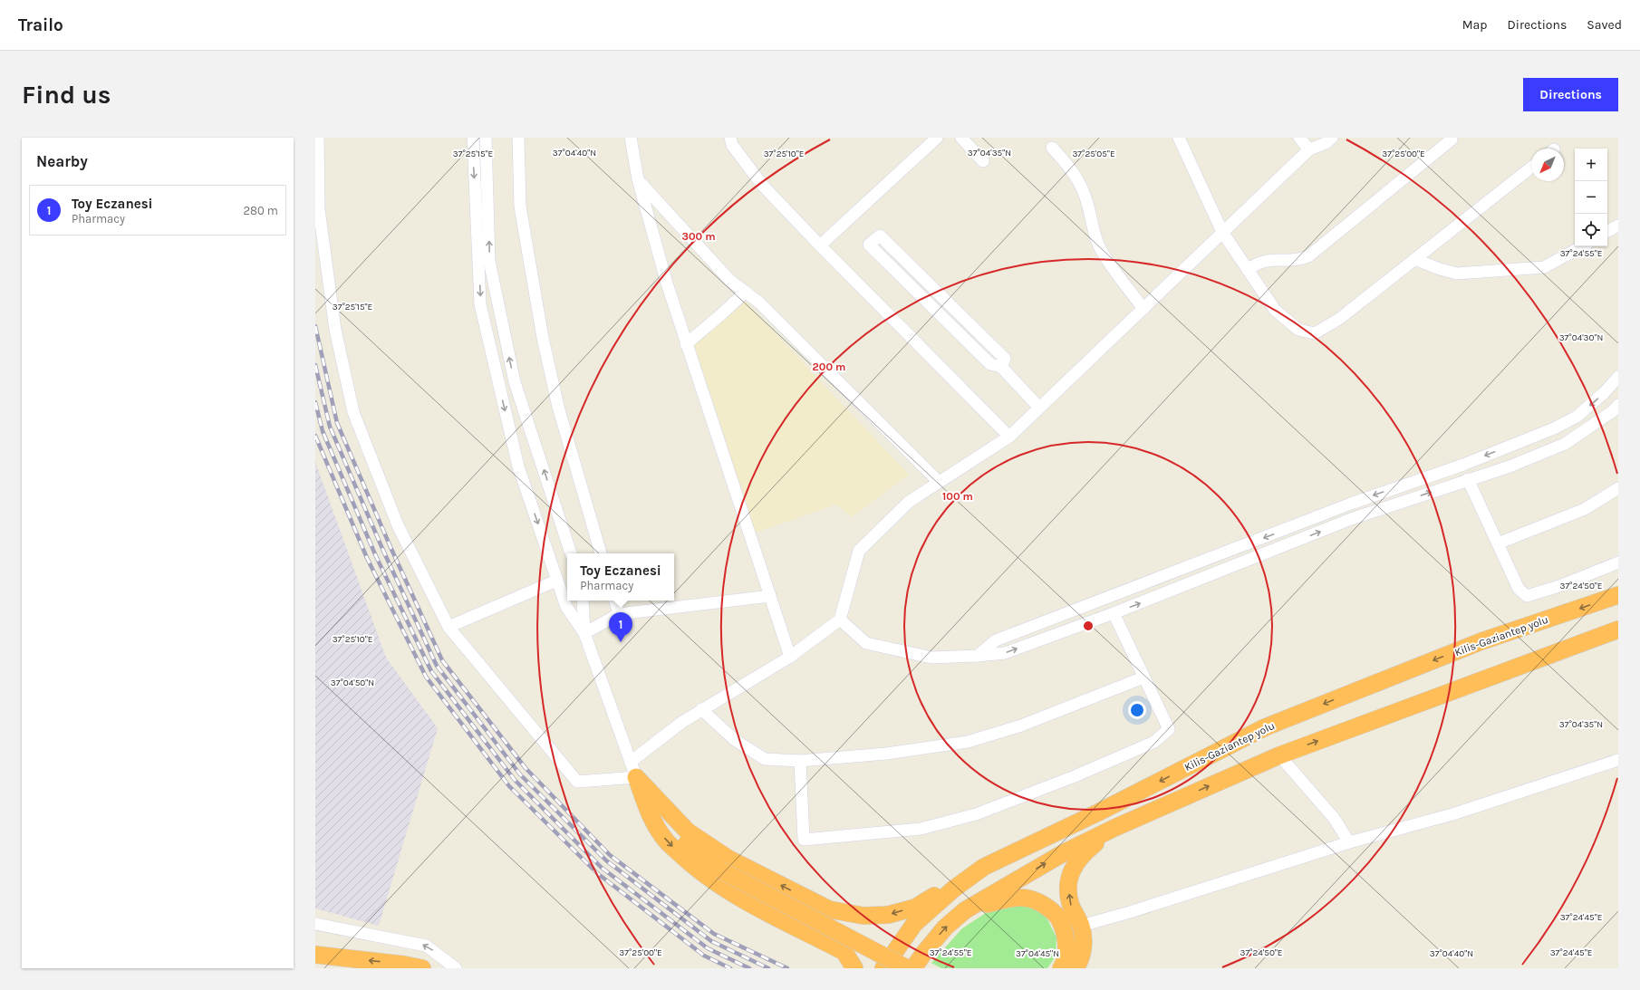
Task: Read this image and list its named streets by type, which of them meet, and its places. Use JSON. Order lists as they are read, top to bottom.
{
  "streets": {
    "highway": ["Kilis-Gaziantep yolu"]
  },
  "north": "bottom left",
  "page": {
    "header": "Trailo",
    "nav": ["Map", "Directions", "Saved"],
    "buttons": "Directions",
    "title": "Find us",
    "heading": "Nearby",
    "map_buttons": ["+", "−"],
    "list": [
      {
        "mark": "1",
        "name": "Toy Eczanesi",
        "note": "Pharmacy",
        "value": "280 m"
      }
    ],
    "popup": ["Toy Eczanesi", "Pharmacy"],
    "pins": "1"
  },
  "coordinates": [
    "37°04'40\"N",
    "37°04'35\"N",
    "37°25'15\"E",
    "37°25'10\"E",
    "37°25'05\"E",
    "37°25'00\"E",
    "37°24'55\"E",
    "37°04'30\"N",
    "37°24'50\"E",
    "37°04'50\"N",
    "37°24'45\"E",
    "37°04'45\"N"
  ],
  "rings": ["300 m", "200 m", "100 m"]
}
